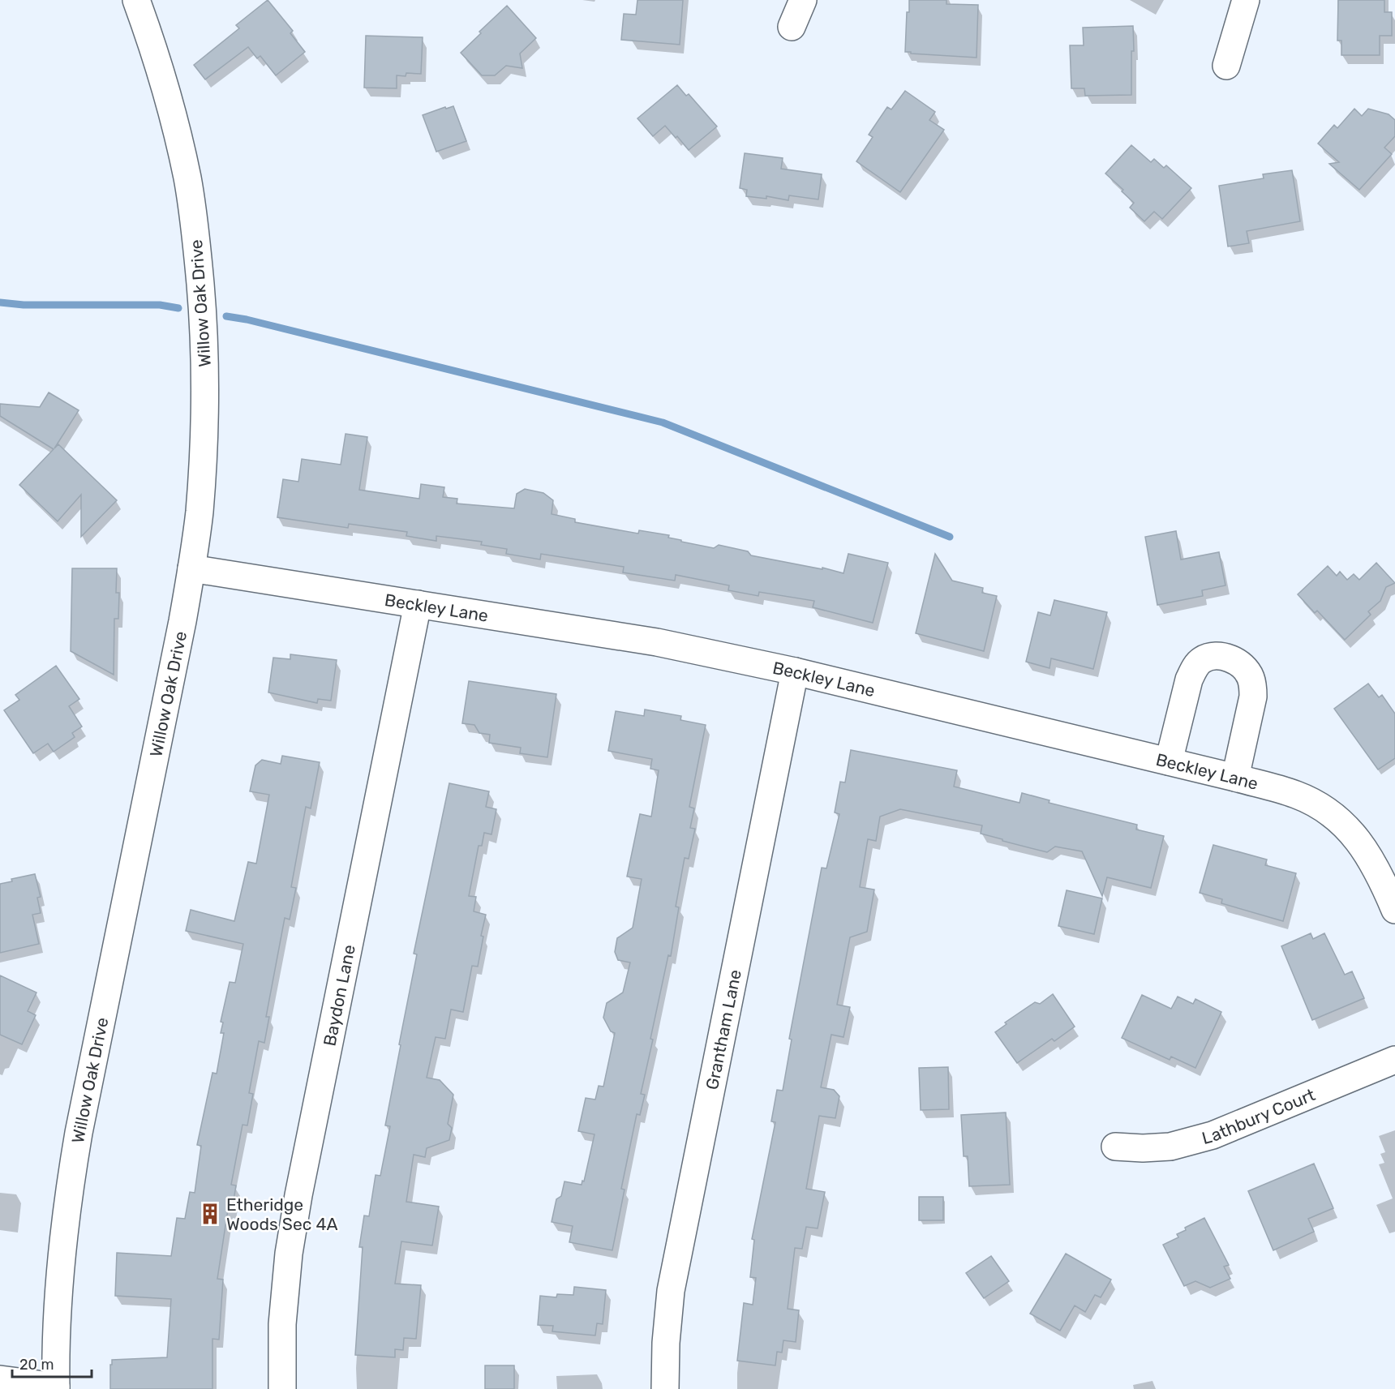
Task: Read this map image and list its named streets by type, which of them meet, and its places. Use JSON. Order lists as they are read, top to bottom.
{
  "streets": {
    "street": [
      "Willow Oak Drive",
      "Beckley Lane",
      "Baydon Lane",
      "Grantham Lane",
      "Lathbury Court"
    ]
  },
  "crossings": [
    ["Willow Oak Drive", "Beckley Lane"],
    ["Beckley Lane", "Baydon Lane"],
    ["Beckley Lane", "Grantham Lane"]
  ],
  "places": {
    "building": ["Etheridge Woods Sec 4A"]
  },
  "scale_bar": "20 m"
}
